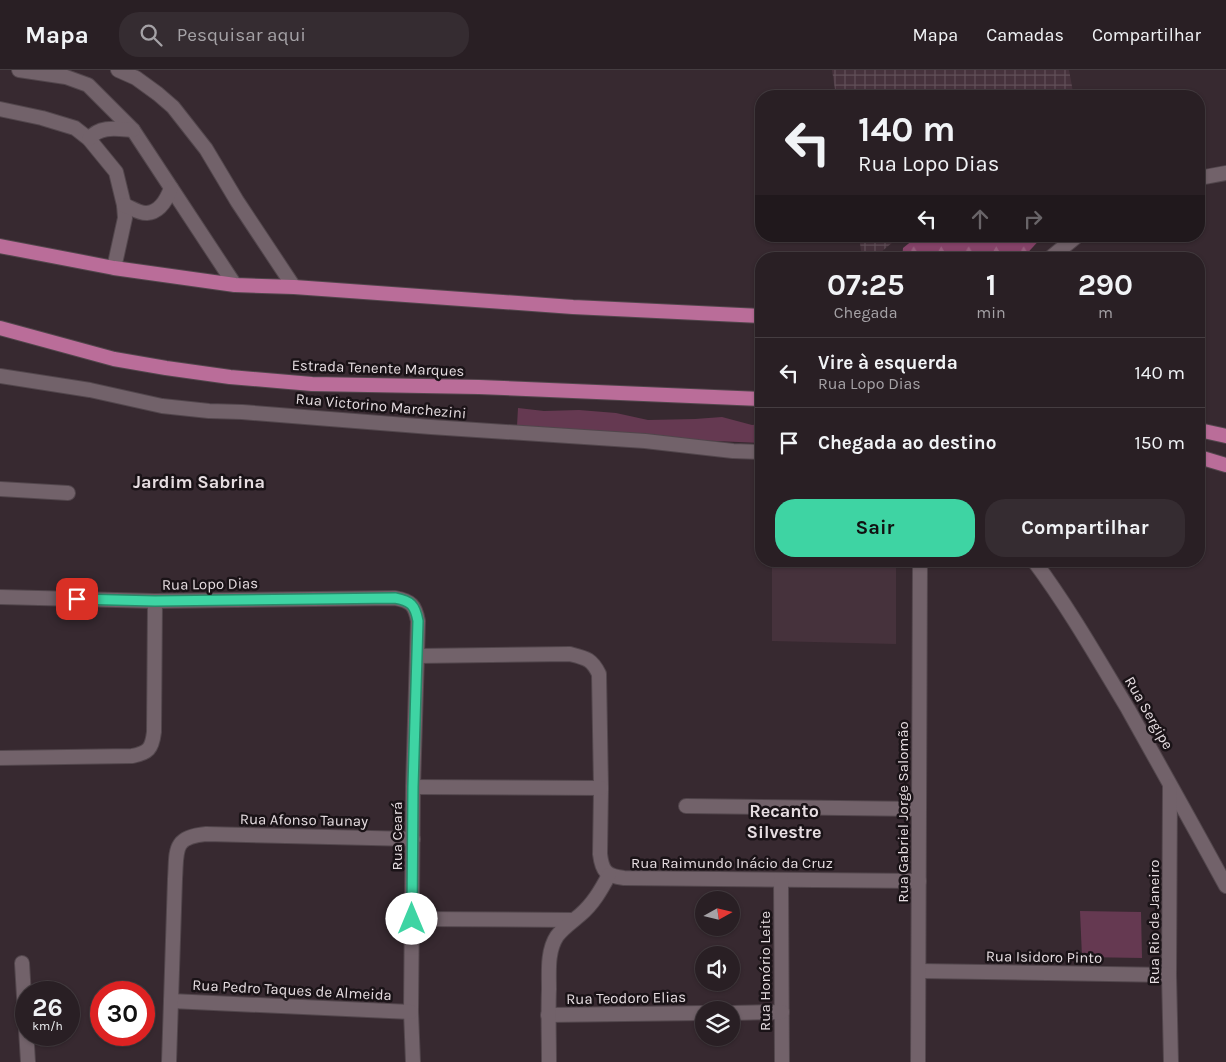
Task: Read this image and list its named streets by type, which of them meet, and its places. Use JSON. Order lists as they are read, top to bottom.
{
  "streets": {
    "main road": ["Estrada Tenente Marques"],
    "street": [
      "Rua Victorino Marchezini",
      "Rua Lopo Dias",
      "Rua Sergipe",
      "Rua Gabriel Jorge Salomão",
      "Rua Afonso Taunay",
      "Rua Ceará",
      "Rua Raimundo Inácio da Cruz",
      "Rua Rio de Janeiro",
      "Rua Isidoro Pinto",
      "Rua Honório Leite",
      "Rua Pedro Taques de Almeida",
      "Rua Teodoro Elias"
    ]
  },
  "crossings": [
    ["Rua Lopo Dias", "Rua Ceará"],
    ["Rua Sergipe", "Rua Rio de Janeiro"],
    ["Rua Gabriel Jorge Salomão", "Rua Raimundo Inácio da Cruz"],
    ["Rua Gabriel Jorge Salomão", "Rua Isidoro Pinto"],
    ["Rua Afonso Taunay", "Rua Ceará"],
    ["Rua Afonso Taunay", "Rua Pedro Taques de Almeida"],
    ["Rua Ceará", "Rua Raimundo Inácio da Cruz"],
    ["Rua Ceará", "Rua Pedro Taques de Almeida"],
    ["Rua Raimundo Inácio da Cruz", "Rua Honório Leite"],
    ["Rua Rio de Janeiro", "Rua Isidoro Pinto"]
  ],
  "districts": ["Jardim Sabrina", "Recanto Silvestre"],
  "north": "right",
  "page": {
    "header": "Mapa",
    "search": "Pesquisar aqui",
    "nav": ["Mapa", "Camadas", "Compartilhar"],
    "turn": ["140 m", "Rua Lopo Dias"],
    "eta": [
      "07:25",
      "Chegada",
      "1",
      "min",
      "290",
      "m"
    ],
    "list": [
      {
        "name": "Vire à esquerda",
        "note": "Rua Lopo Dias",
        "value": "140 m"
      },
      {
        "name": "Chegada ao destino",
        "value": "150 m"
      }
    ],
    "buttons": ["Sair", "Compartilhar"],
    "speed": "26 km/h",
    "limit": "30"
  }
}
